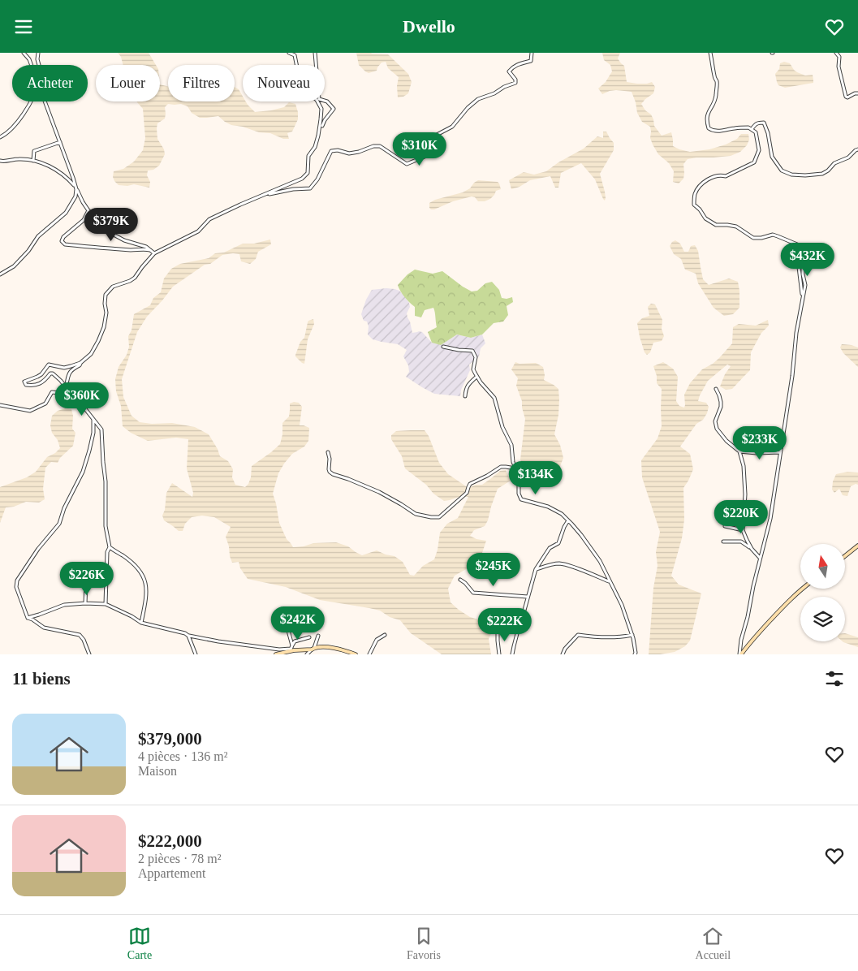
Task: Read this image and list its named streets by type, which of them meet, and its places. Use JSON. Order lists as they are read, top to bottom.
{
  "north": "top",
  "page": {
    "header": "Dwello",
    "chip": [
      "Acheter",
      "Louer",
      "Filtres",
      "Nouveau"
    ],
    "price": [
      "$310K",
      "$379K",
      "$432K",
      "$360K",
      "$233K",
      "$134K",
      "$220K",
      "$245K",
      "$226K",
      "$242K",
      "$222K"
    ],
    "heading": "11 biens",
    "list": [
      {
        "name": "$379,000",
        "note": "4 pièces · 136 m² · Maison"
      },
      {
        "name": "$222,000",
        "note": "2 pièces · 78 m² · Appartement"
      }
    ],
    "tabs": ["Carte", "Favoris", "Accueil"]
  }
}
